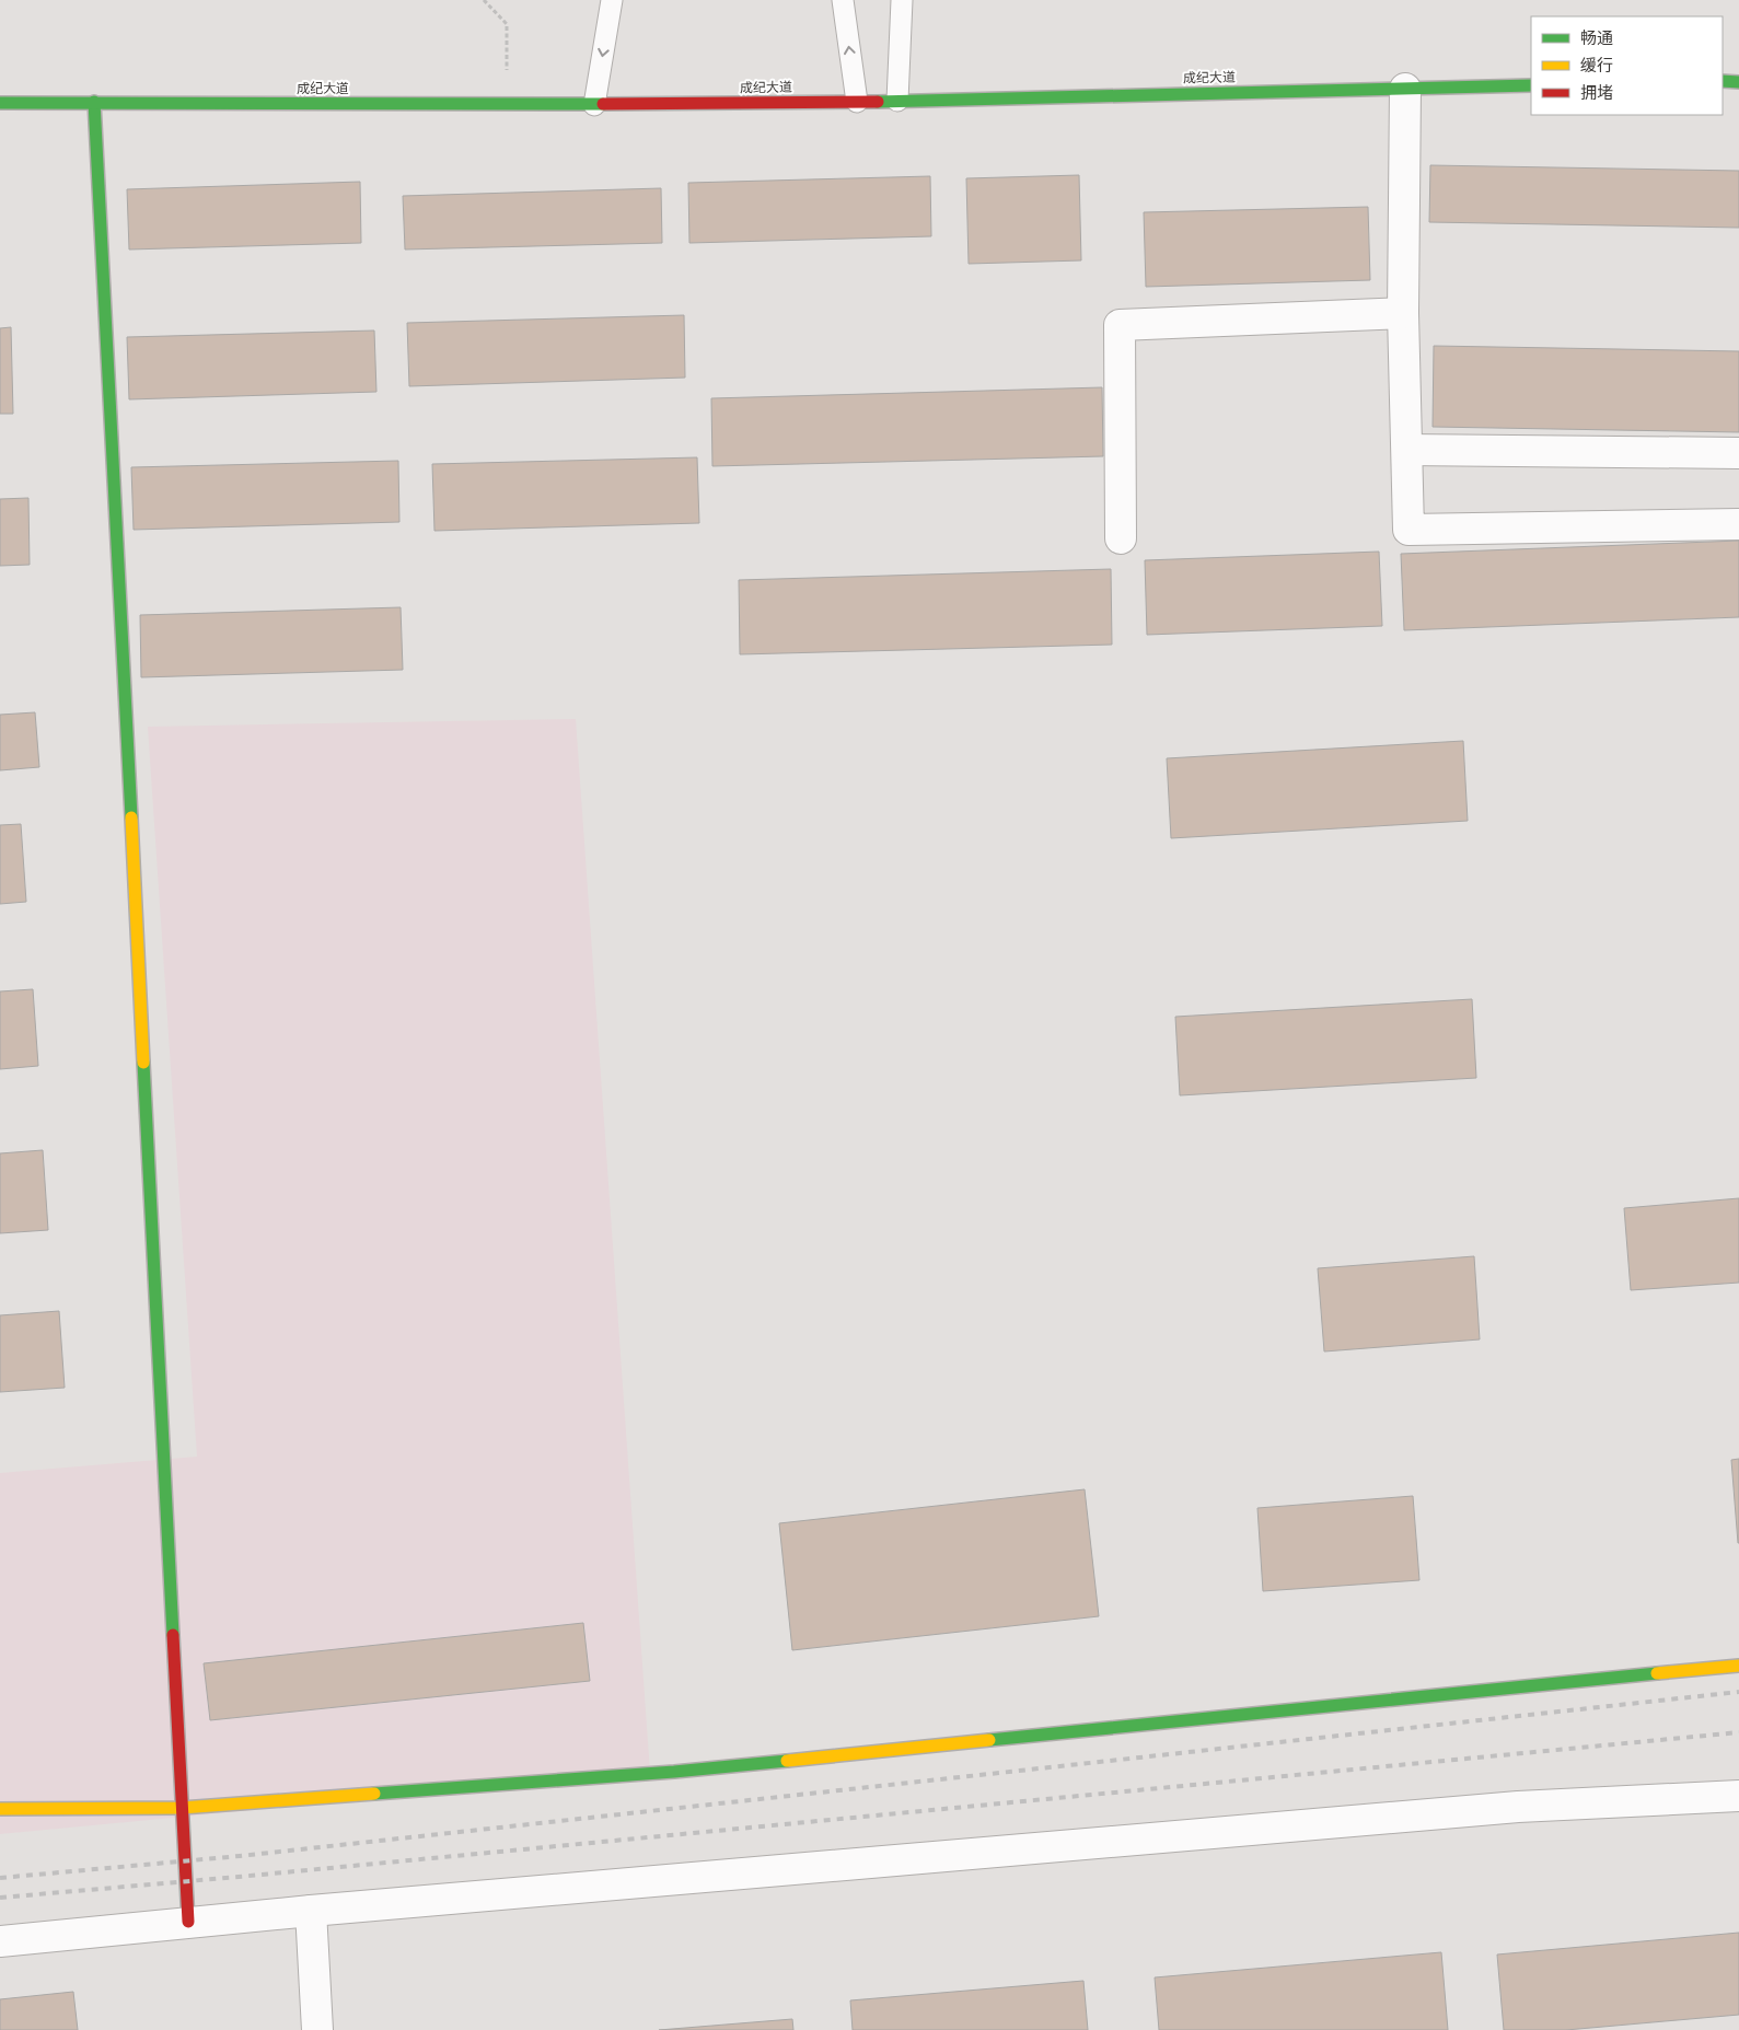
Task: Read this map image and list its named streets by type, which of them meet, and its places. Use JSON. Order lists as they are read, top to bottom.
{
  "streets": {
    "street": ["成纪大道"]
  },
  "legend": ["畅通", "缓行", "拥堵"]
}
